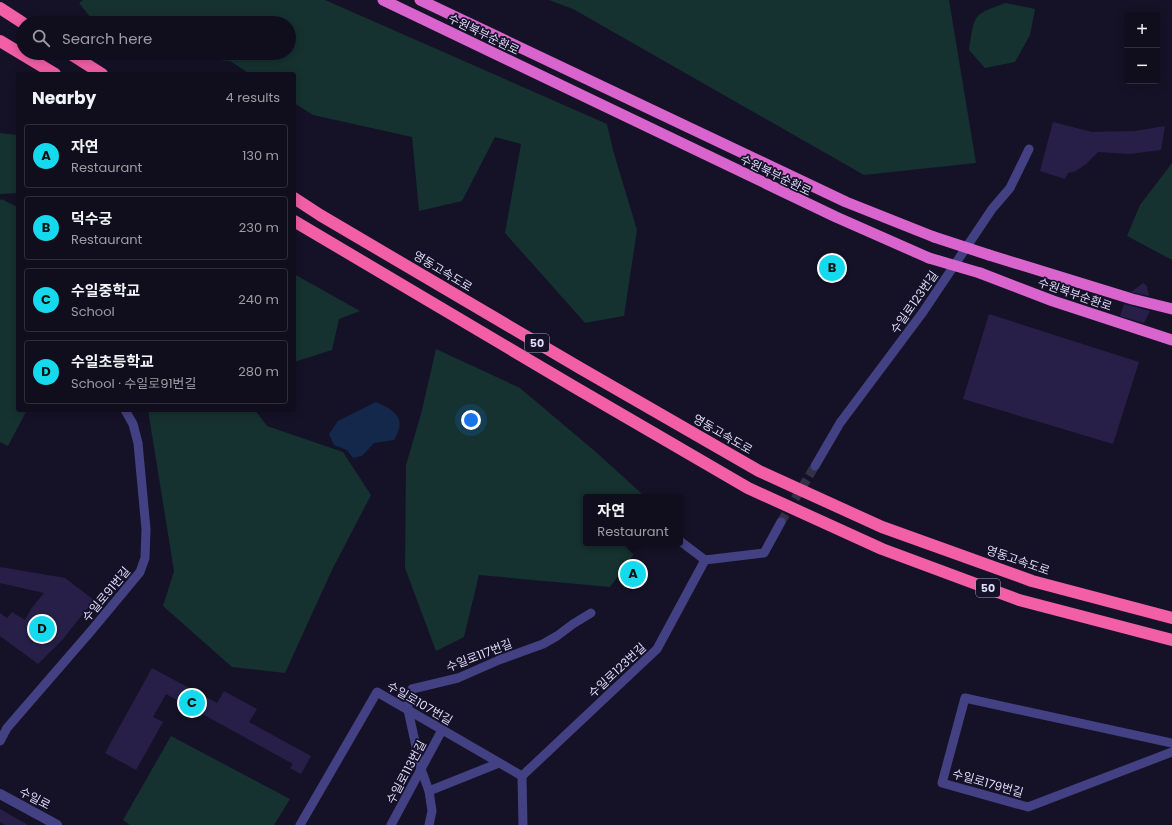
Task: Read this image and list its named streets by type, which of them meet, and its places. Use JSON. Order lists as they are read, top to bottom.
{
  "streets": {
    "highway": ["수원북부순환로", "영동고속도로", "50"],
    "street": [
      "수일로123번길",
      "수일로91번길",
      "수일로117번길",
      "수일로107번길",
      "수일로113번길",
      "수일로179번길",
      "수일로"
    ]
  },
  "crossings": [
    ["수일로123번길", "수일로107번길"],
    ["수일로117번길", "수일로107번길"],
    ["수일로117번길", "수일로113번길"],
    ["수일로107번길", "수일로113번길"]
  ],
  "page": {
    "map_buttons": ["+", "−"],
    "search": "Search here",
    "heading": ["Nearby", "4 results"],
    "list": [
      {
        "mark": "A",
        "name": "자연",
        "note": "Restaurant",
        "value": "130 m"
      },
      {
        "mark": "B",
        "name": "덕수궁",
        "note": "Restaurant",
        "value": "230 m"
      },
      {
        "mark": "C",
        "name": "수일중학교",
        "note": "School",
        "value": "240 m"
      },
      {
        "mark": "D",
        "name": "수일초등학교",
        "note": "School · 수일로91번길",
        "value": "280 m"
      }
    ],
    "pins": [
      "B",
      "A",
      "D",
      "C"
    ],
    "popup": ["자연", "Restaurant"]
  }
}
